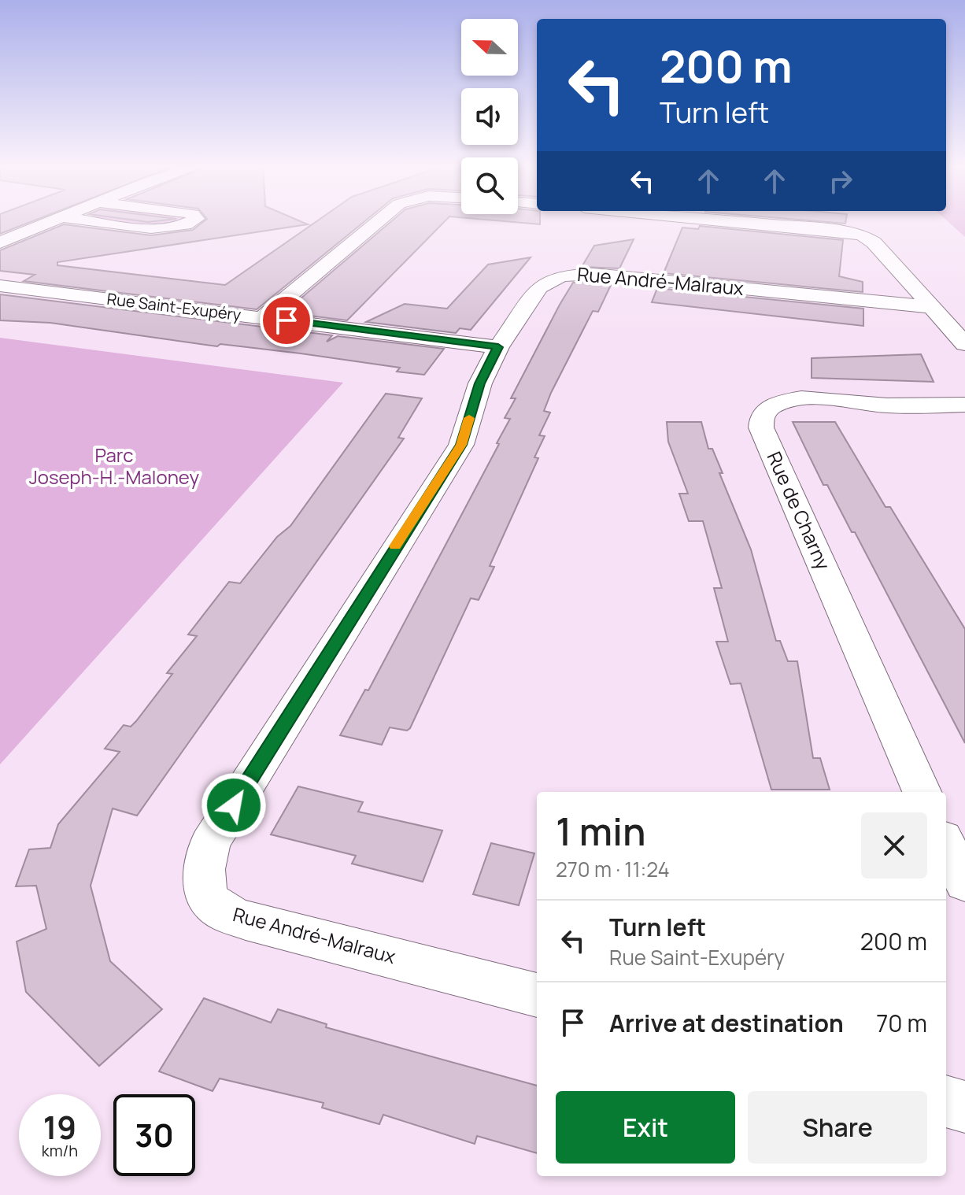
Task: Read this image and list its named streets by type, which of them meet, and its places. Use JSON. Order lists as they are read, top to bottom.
{
  "streets": {
    "street": ["Rue André-Malraux", "Rue Saint-Exupéry", "Rue de Charny"]
  },
  "crossings": [
    ["Rue André-Malraux", "Rue Saint-Exupéry"]
  ],
  "parks": ["Parc Joseph-H.-Maloney"],
  "north": "left",
  "page": {
    "turn": ["200 m", "Turn left"],
    "heading": ["1 min", "270 m · 11:24"],
    "list": [
      {
        "name": "Turn left",
        "note": "Rue Saint-Exupéry",
        "value": "200 m"
      },
      {
        "name": "Arrive at destination",
        "value": "70 m"
      }
    ],
    "buttons": ["Exit", "Share"],
    "speed": "19 km/h",
    "limit": "30"
  }
}
